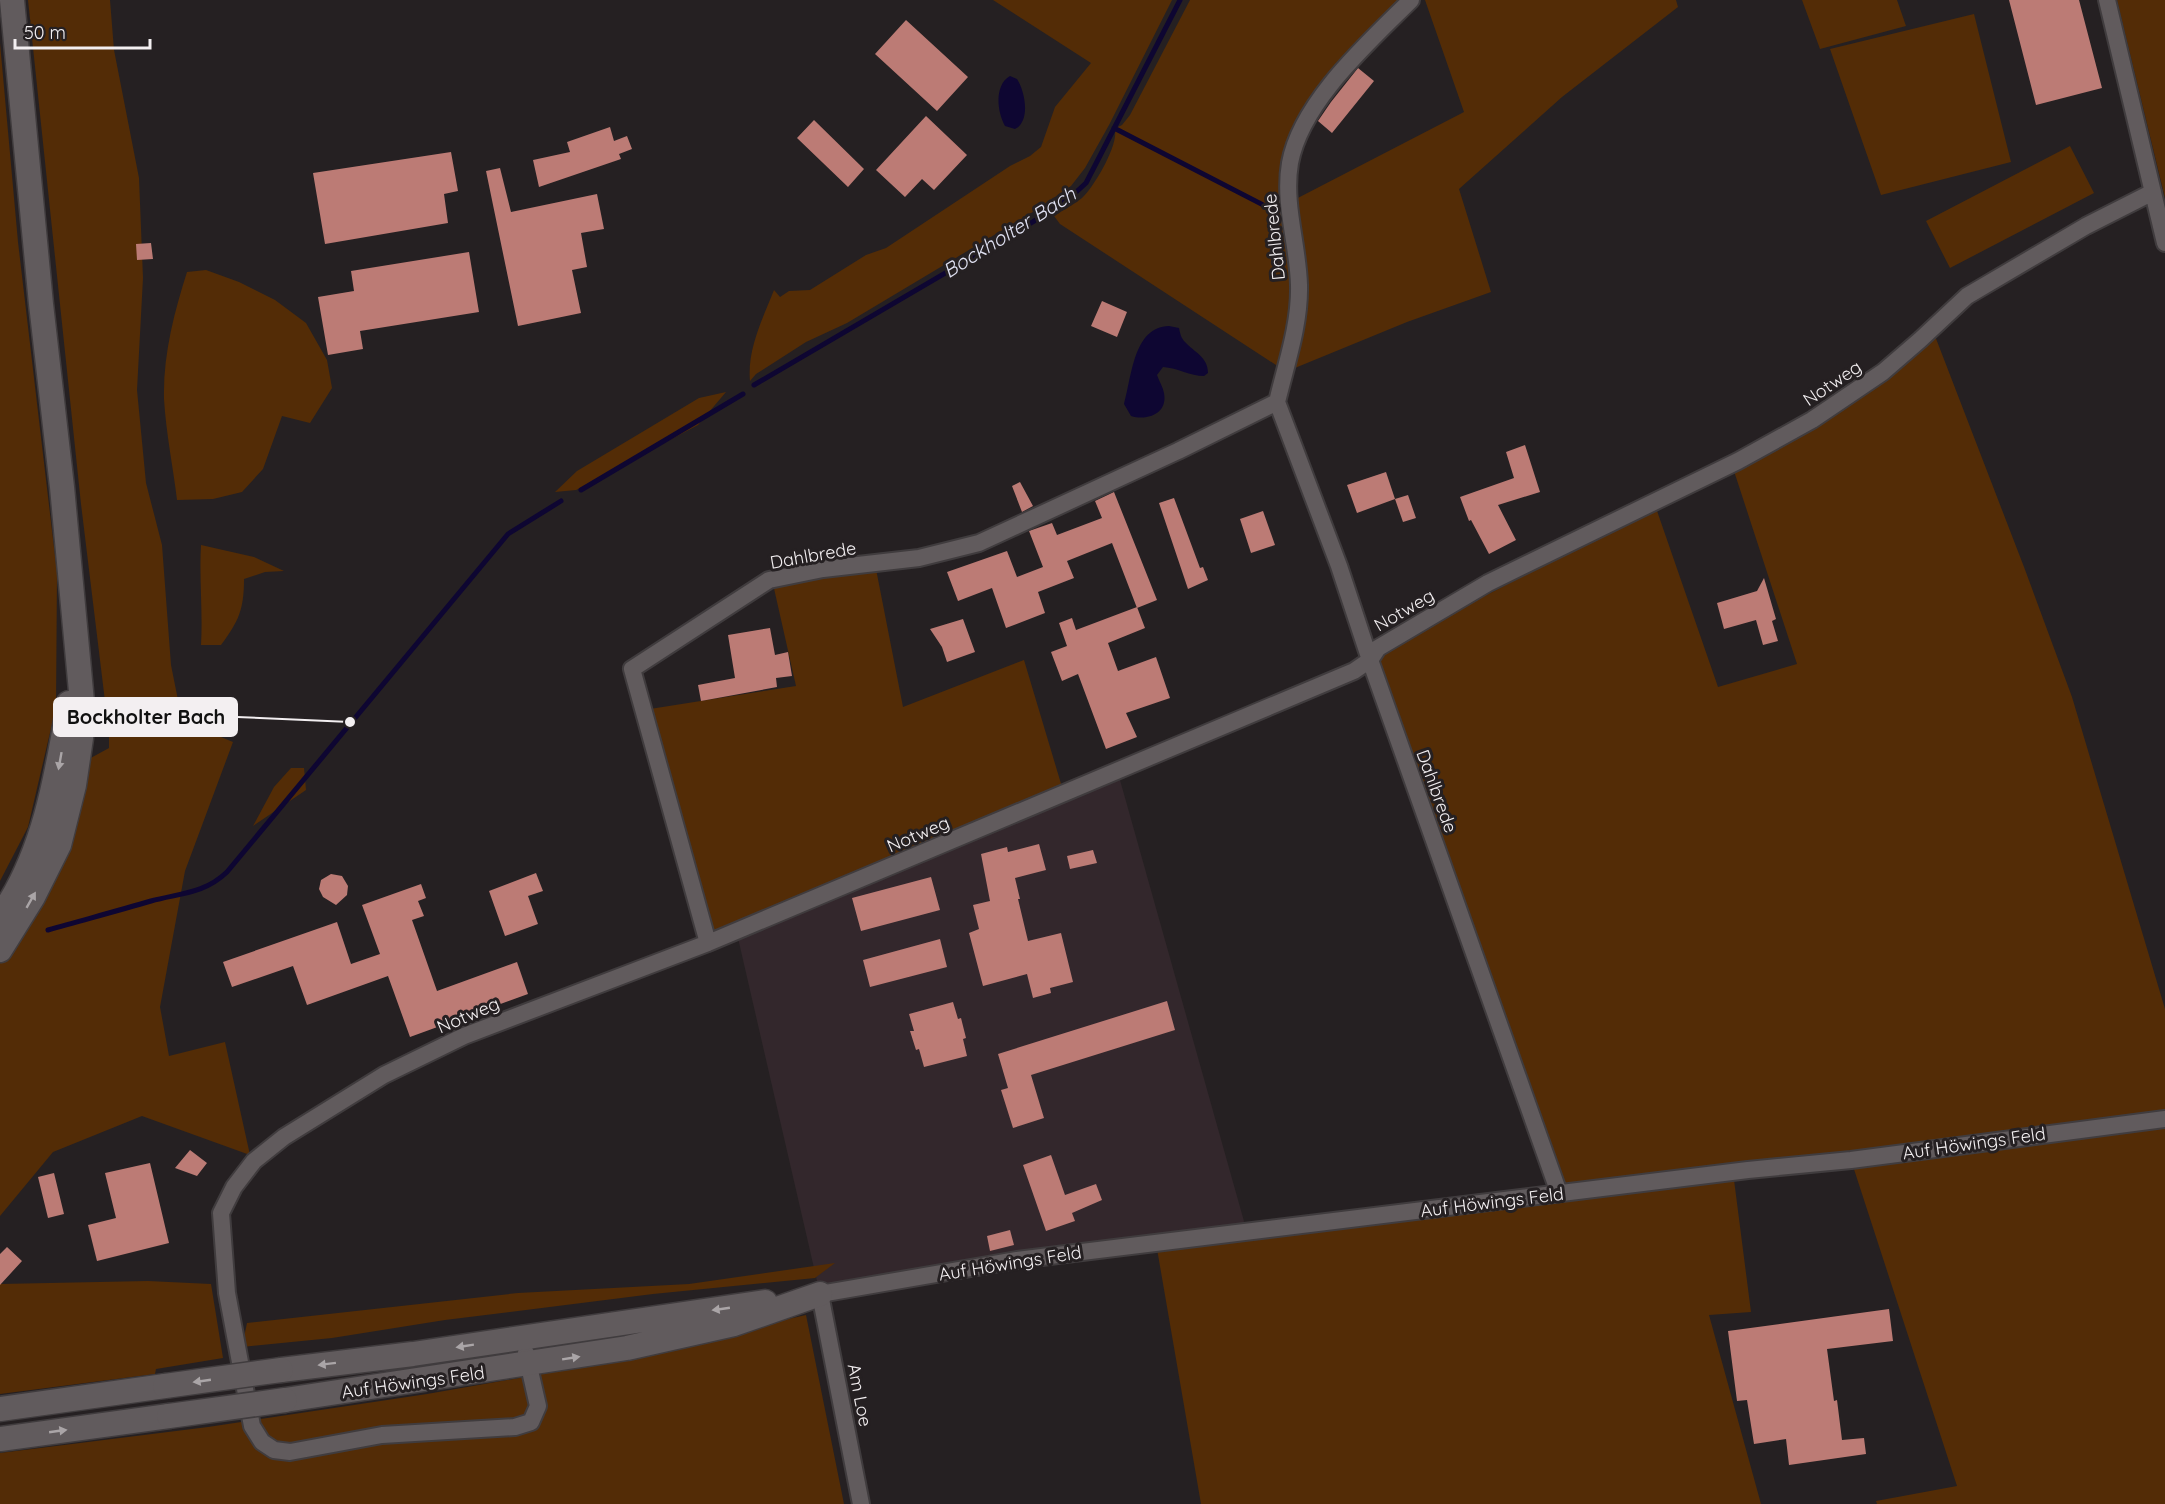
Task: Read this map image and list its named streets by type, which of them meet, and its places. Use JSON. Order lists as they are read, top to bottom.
{
  "streets": {
    "main road": ["Auf Höwings Feld"],
    "street": ["Dahlbrede", "Notweg", "Am Loe"]
  },
  "crossings": [
    ["Dahlbrede", "Notweg"],
    ["Dahlbrede", "Auf Höwings Feld"],
    ["Notweg", "Auf Höwings Feld"],
    ["Auf Höwings Feld", "Am Loe"]
  ],
  "water": ["Bockholter Bach"],
  "places": ["Bockholter Bach"],
  "scale_bar": "50 m"
}
